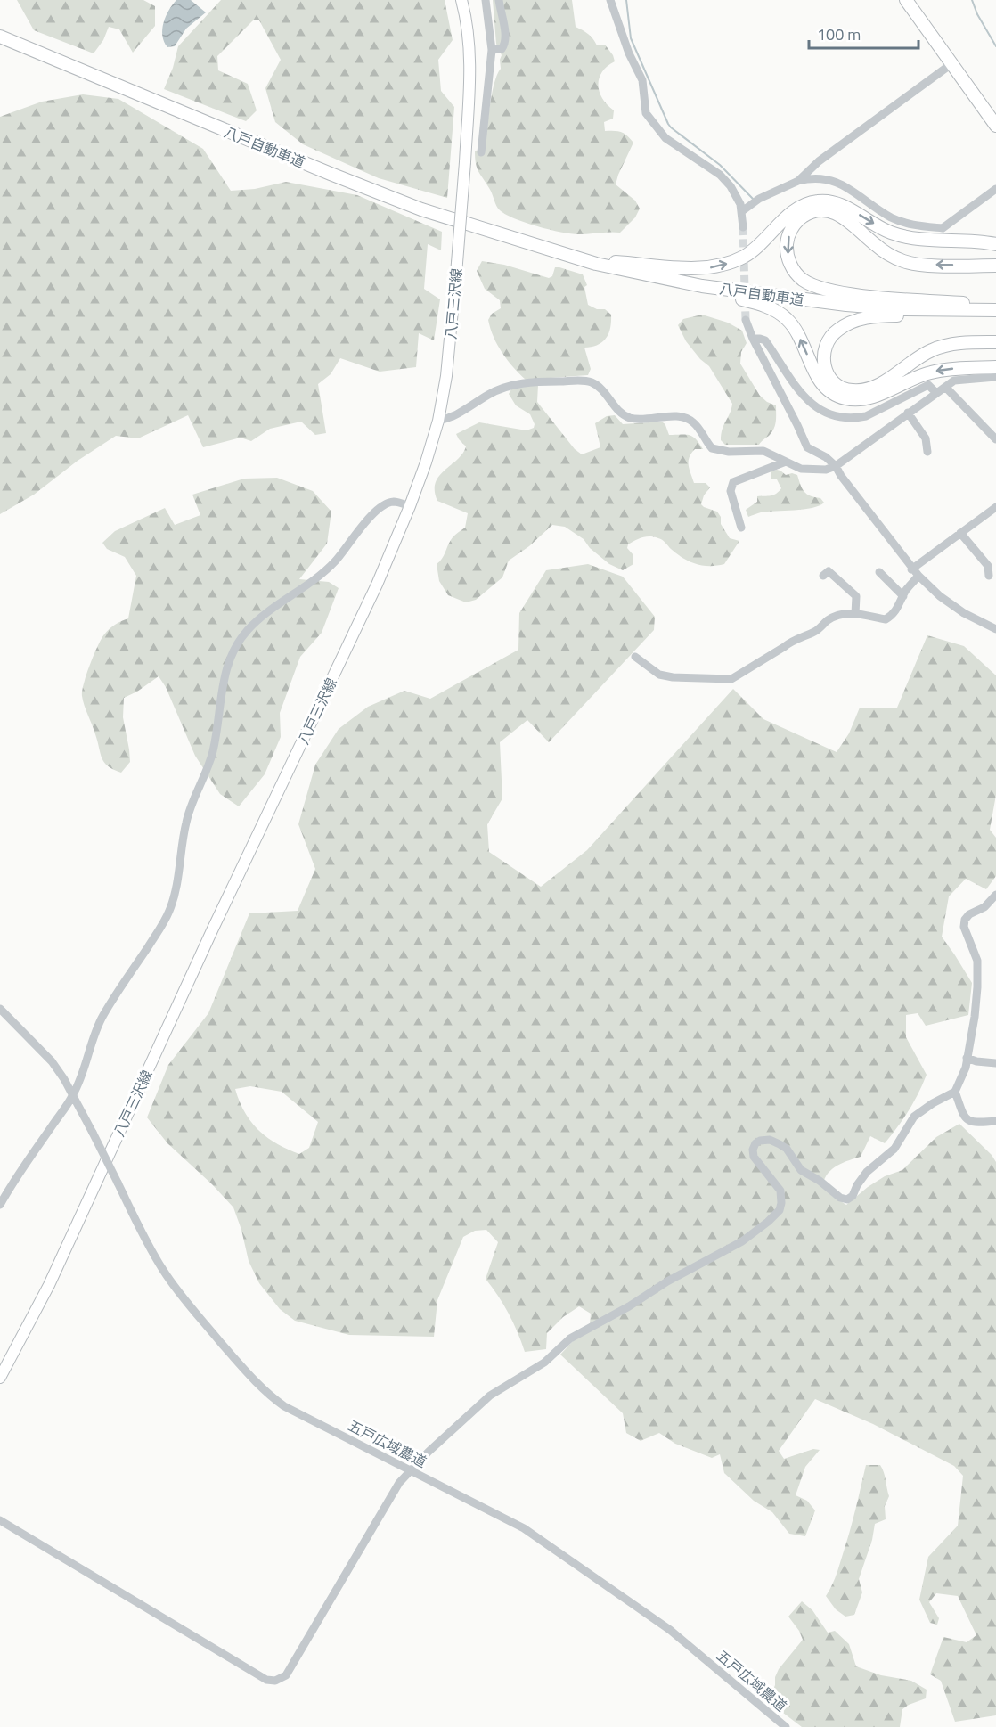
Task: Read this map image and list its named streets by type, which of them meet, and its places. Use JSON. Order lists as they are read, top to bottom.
{
  "streets": {
    "highway": ["八戸自動車道"],
    "main road": ["八戸三沢線"],
    "street": ["五戸広域農道"]
  },
  "scale_bar": "100 m"
}
